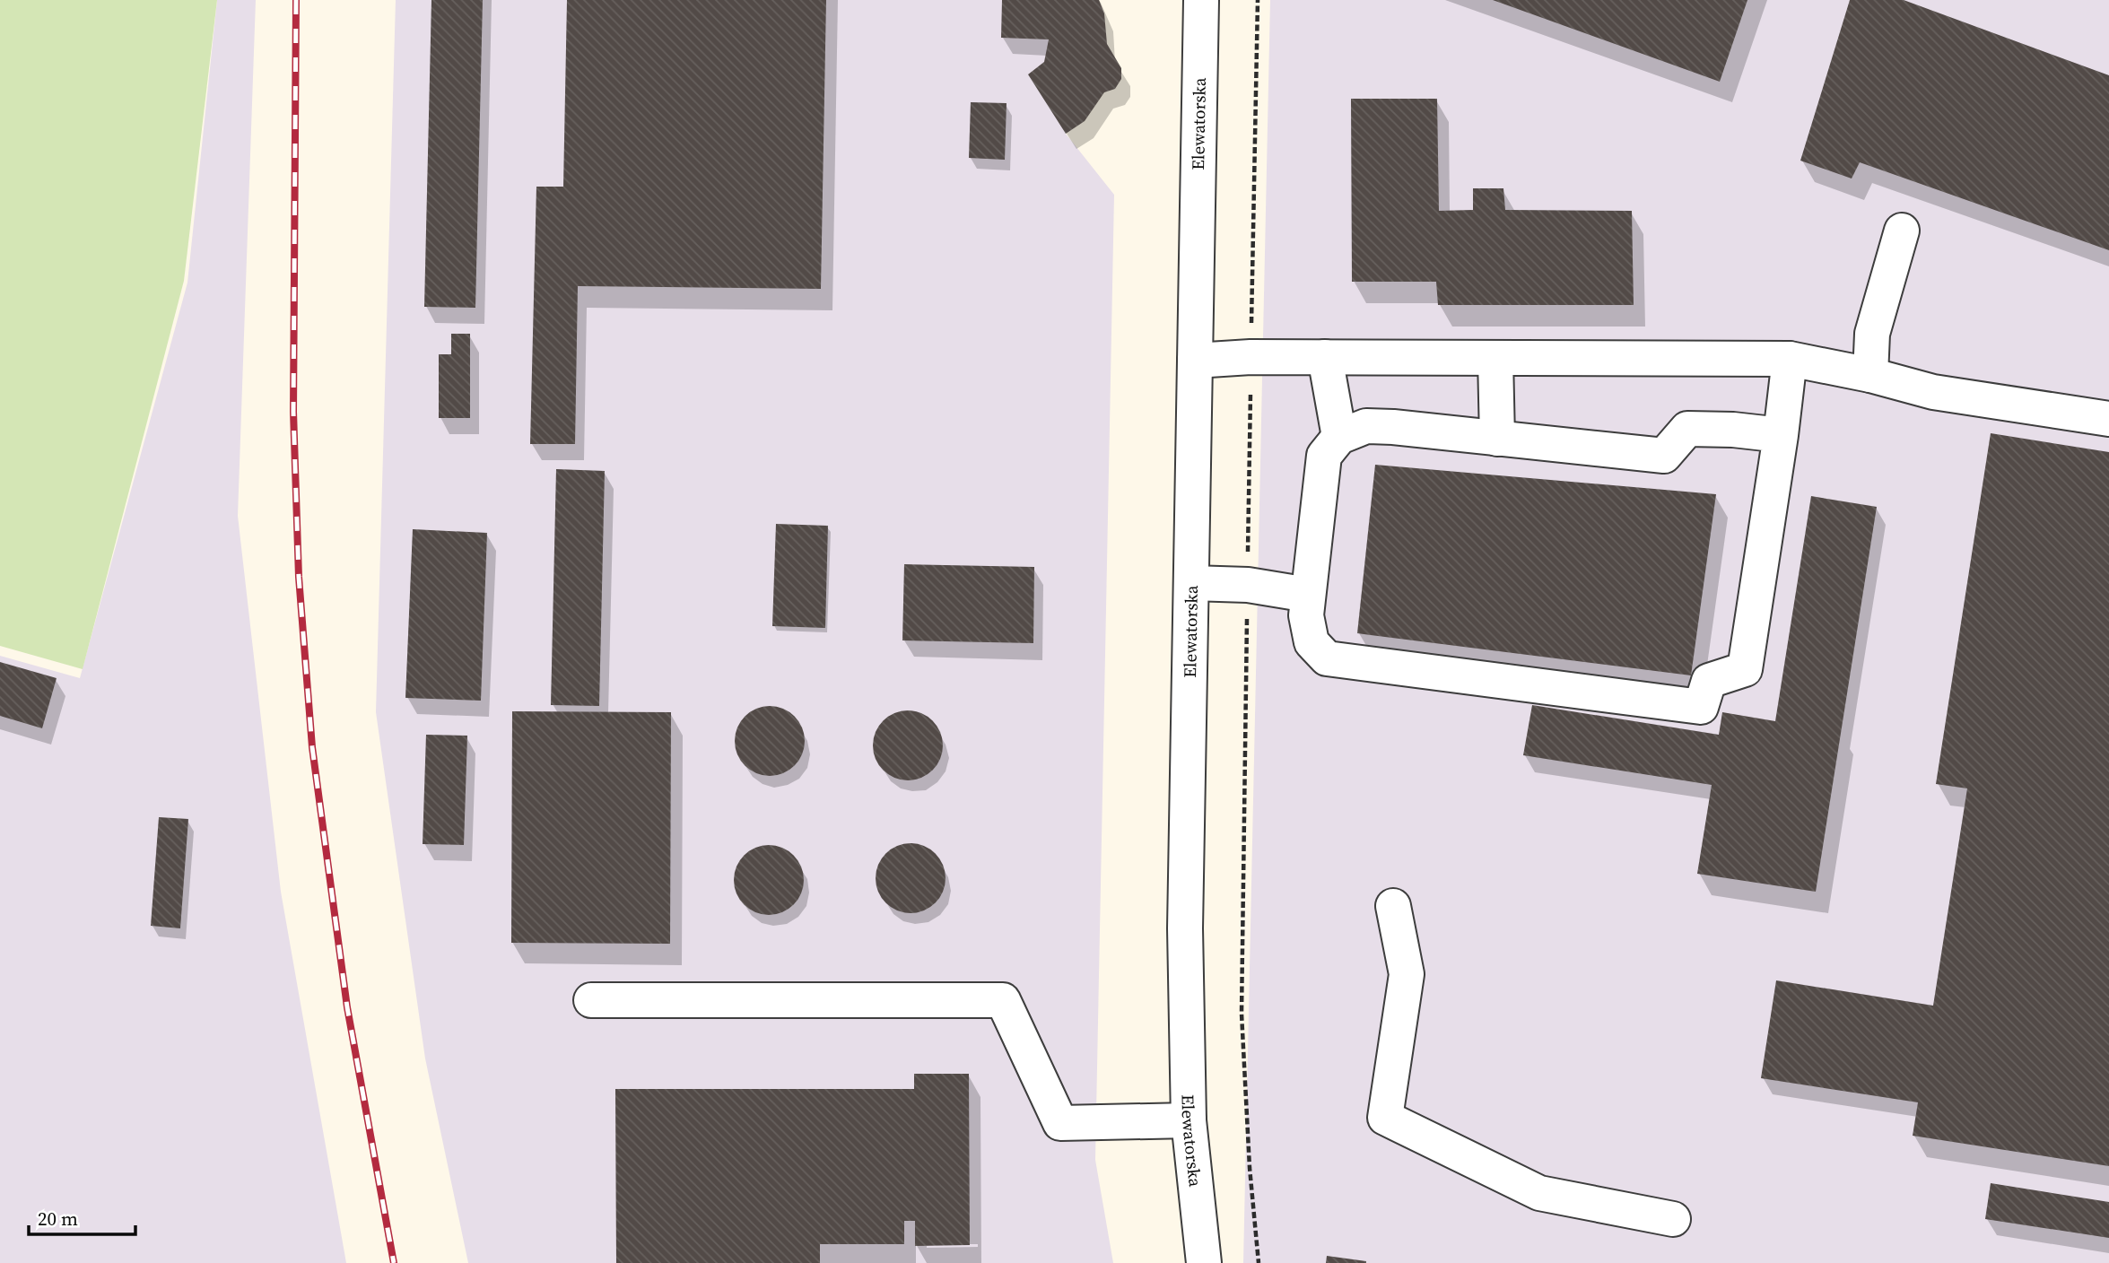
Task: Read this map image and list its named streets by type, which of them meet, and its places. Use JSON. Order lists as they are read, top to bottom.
{
  "streets": {
    "street": ["Elewatorska"]
  },
  "scale_bar": "20 m"
}
